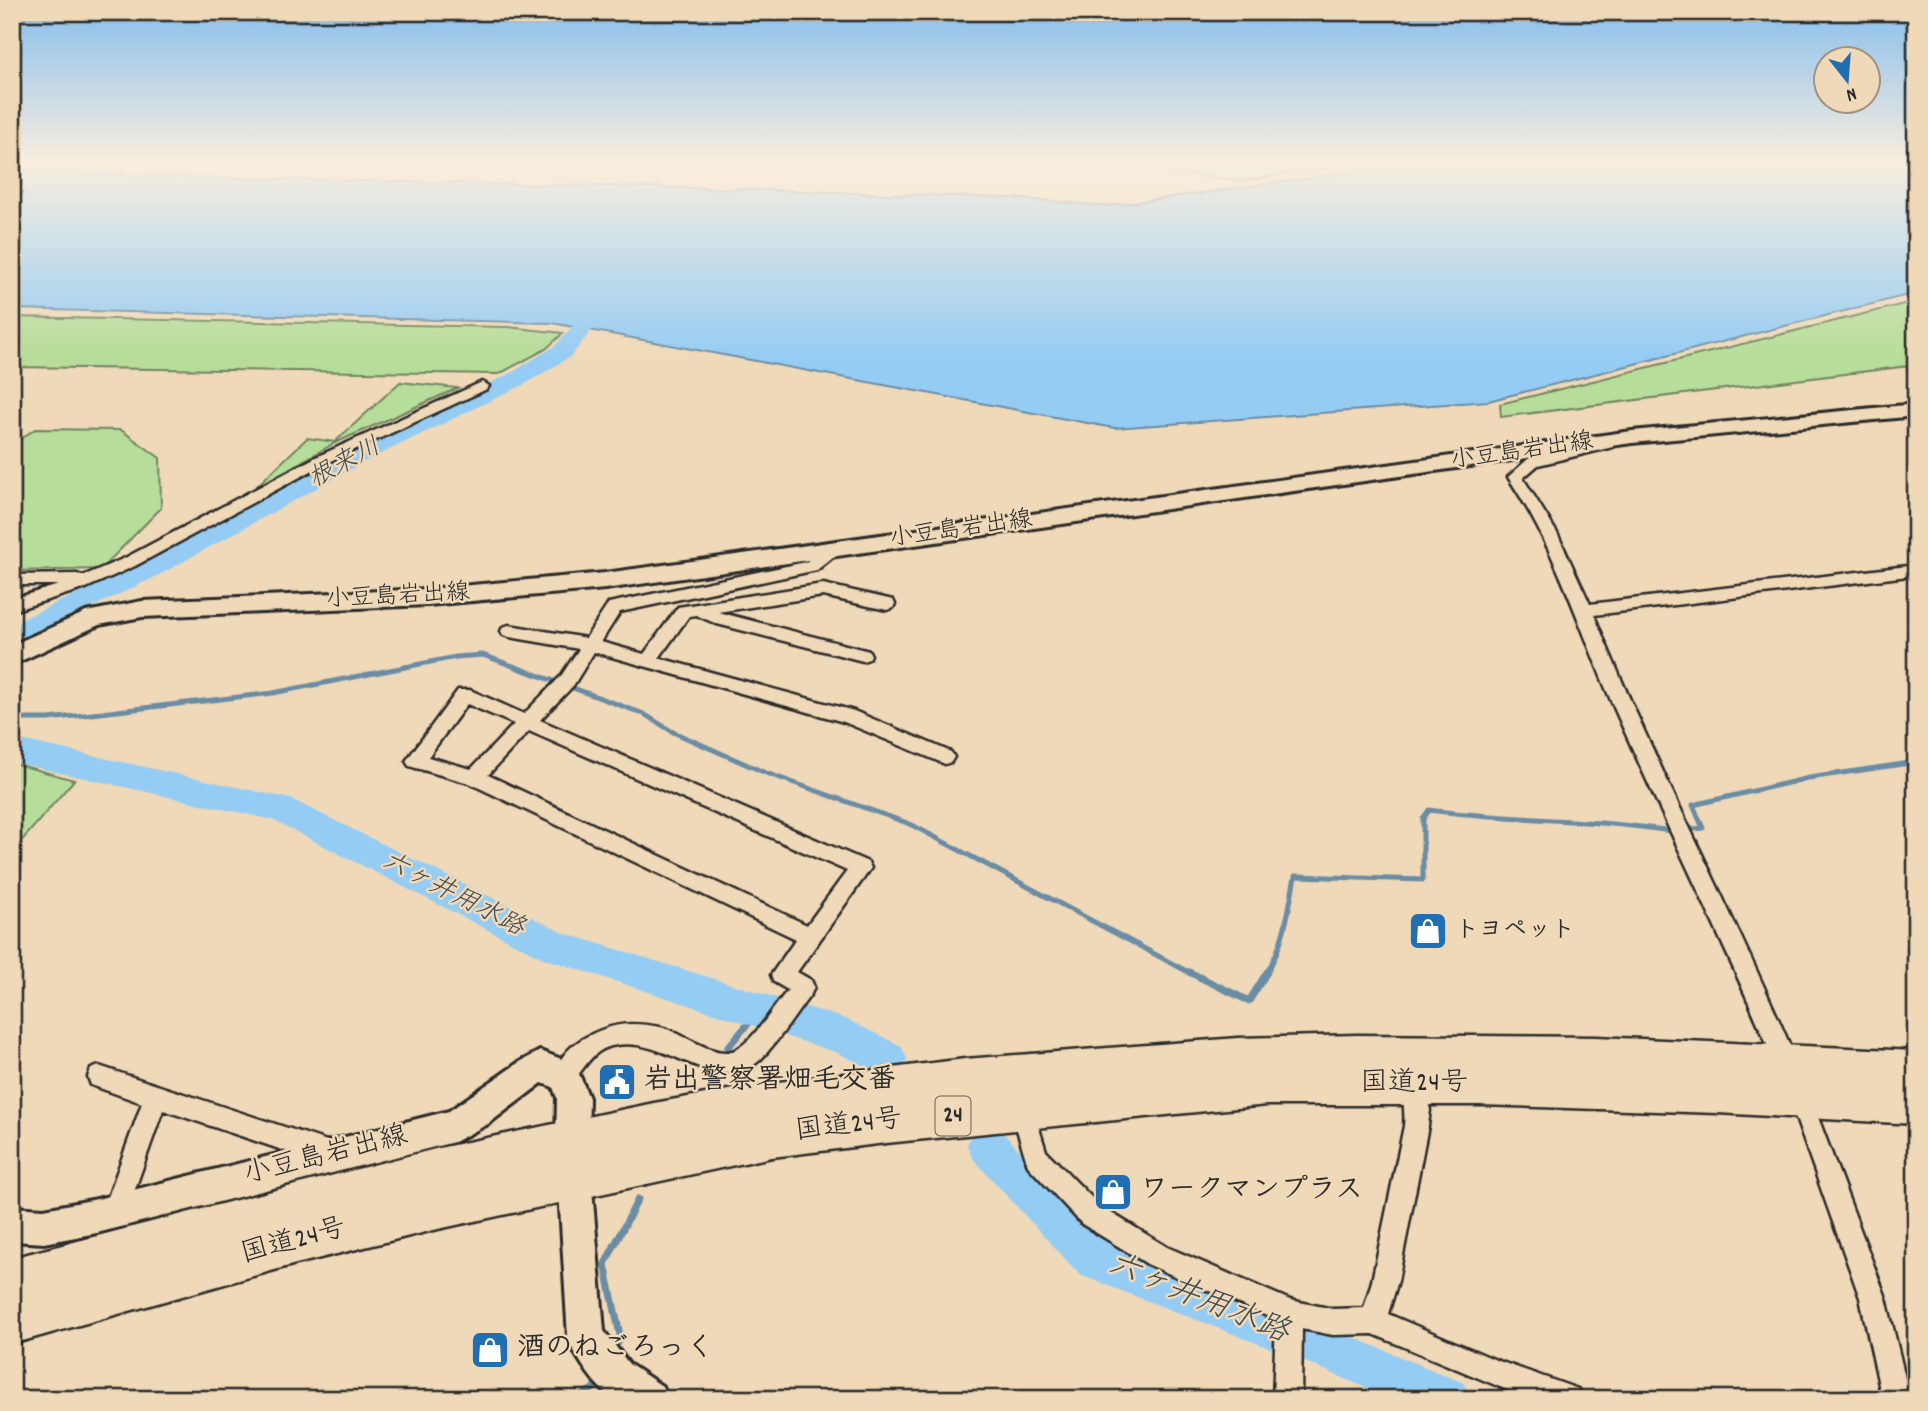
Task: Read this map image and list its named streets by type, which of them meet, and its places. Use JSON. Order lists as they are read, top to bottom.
{
  "streets": {
    "highway": ["国道24号", "24"],
    "main road": ["小豆島岩出線"]
  },
  "water": ["根来川", "六ヶ井用水路"],
  "places": {
    "shop": ["トヨペット", "ワークマンプラス", "酒のねごろっく"],
    "public building": ["岩出警察署畑毛交番"]
  },
  "north": "bottom"
}
